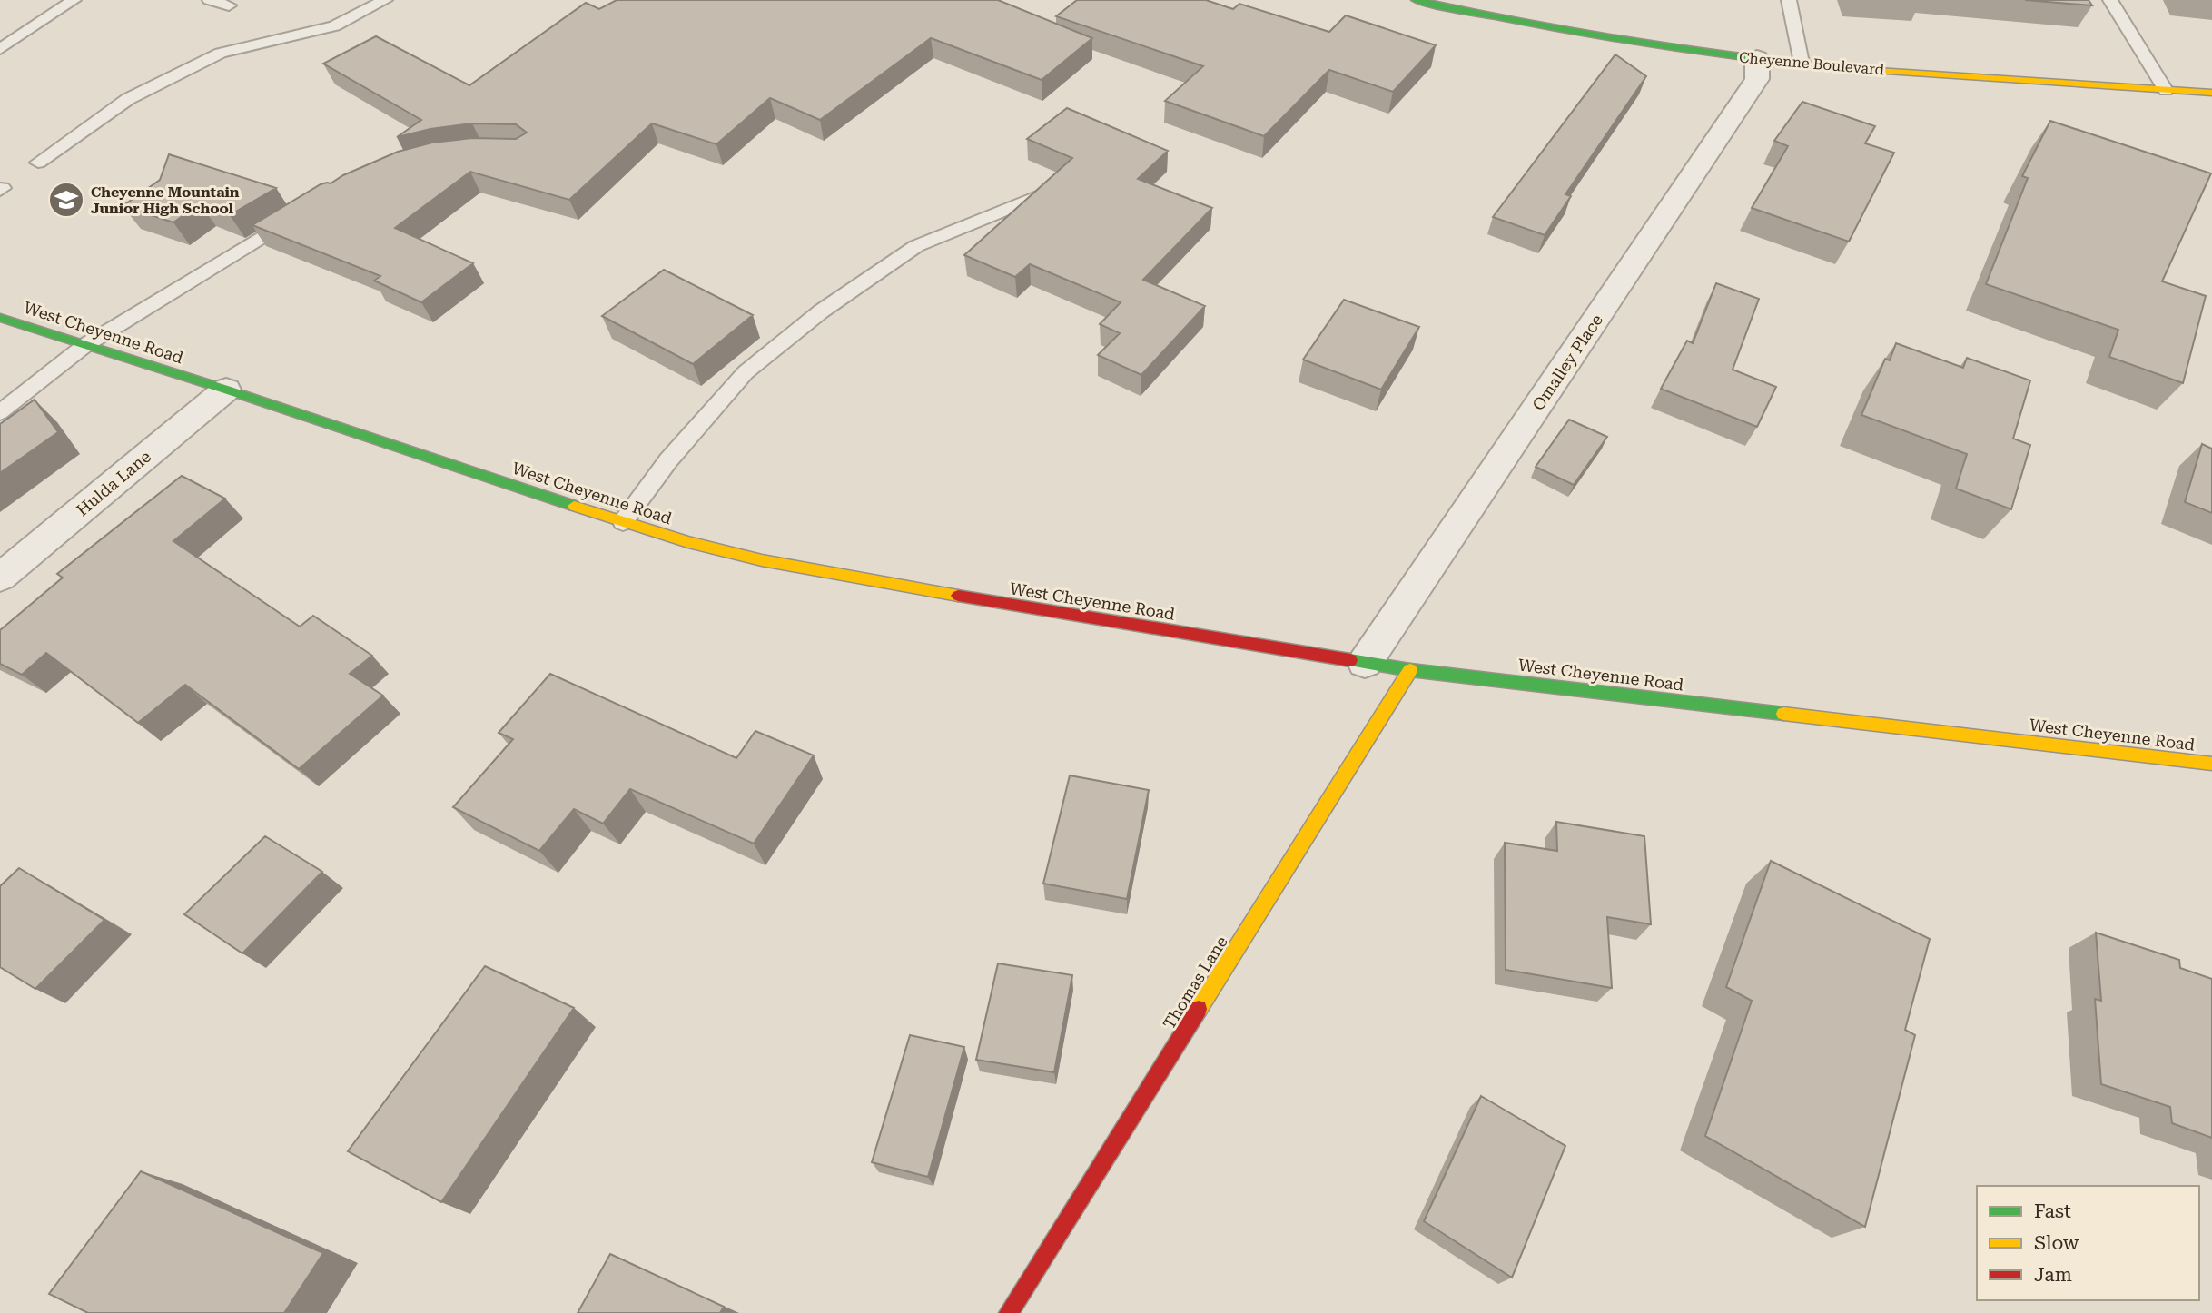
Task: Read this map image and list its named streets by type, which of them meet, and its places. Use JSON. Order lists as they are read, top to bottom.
{
  "streets": {
    "main road": ["Cheyenne Boulevard", "West Cheyenne Road", "Thomas Lane"],
    "street": ["Omalley Place", "Hulda Lane"]
  },
  "crossings": [
    ["Cheyenne Boulevard", "Omalley Place"],
    ["West Cheyenne Road", "Omalley Place"],
    ["West Cheyenne Road", "Hulda Lane"],
    ["West Cheyenne Road", "Thomas Lane"]
  ],
  "places": {
    "school or university": ["Cheyenne Mountain Junior High School"]
  },
  "legend": ["Fast", "Slow", "Jam"]
}
